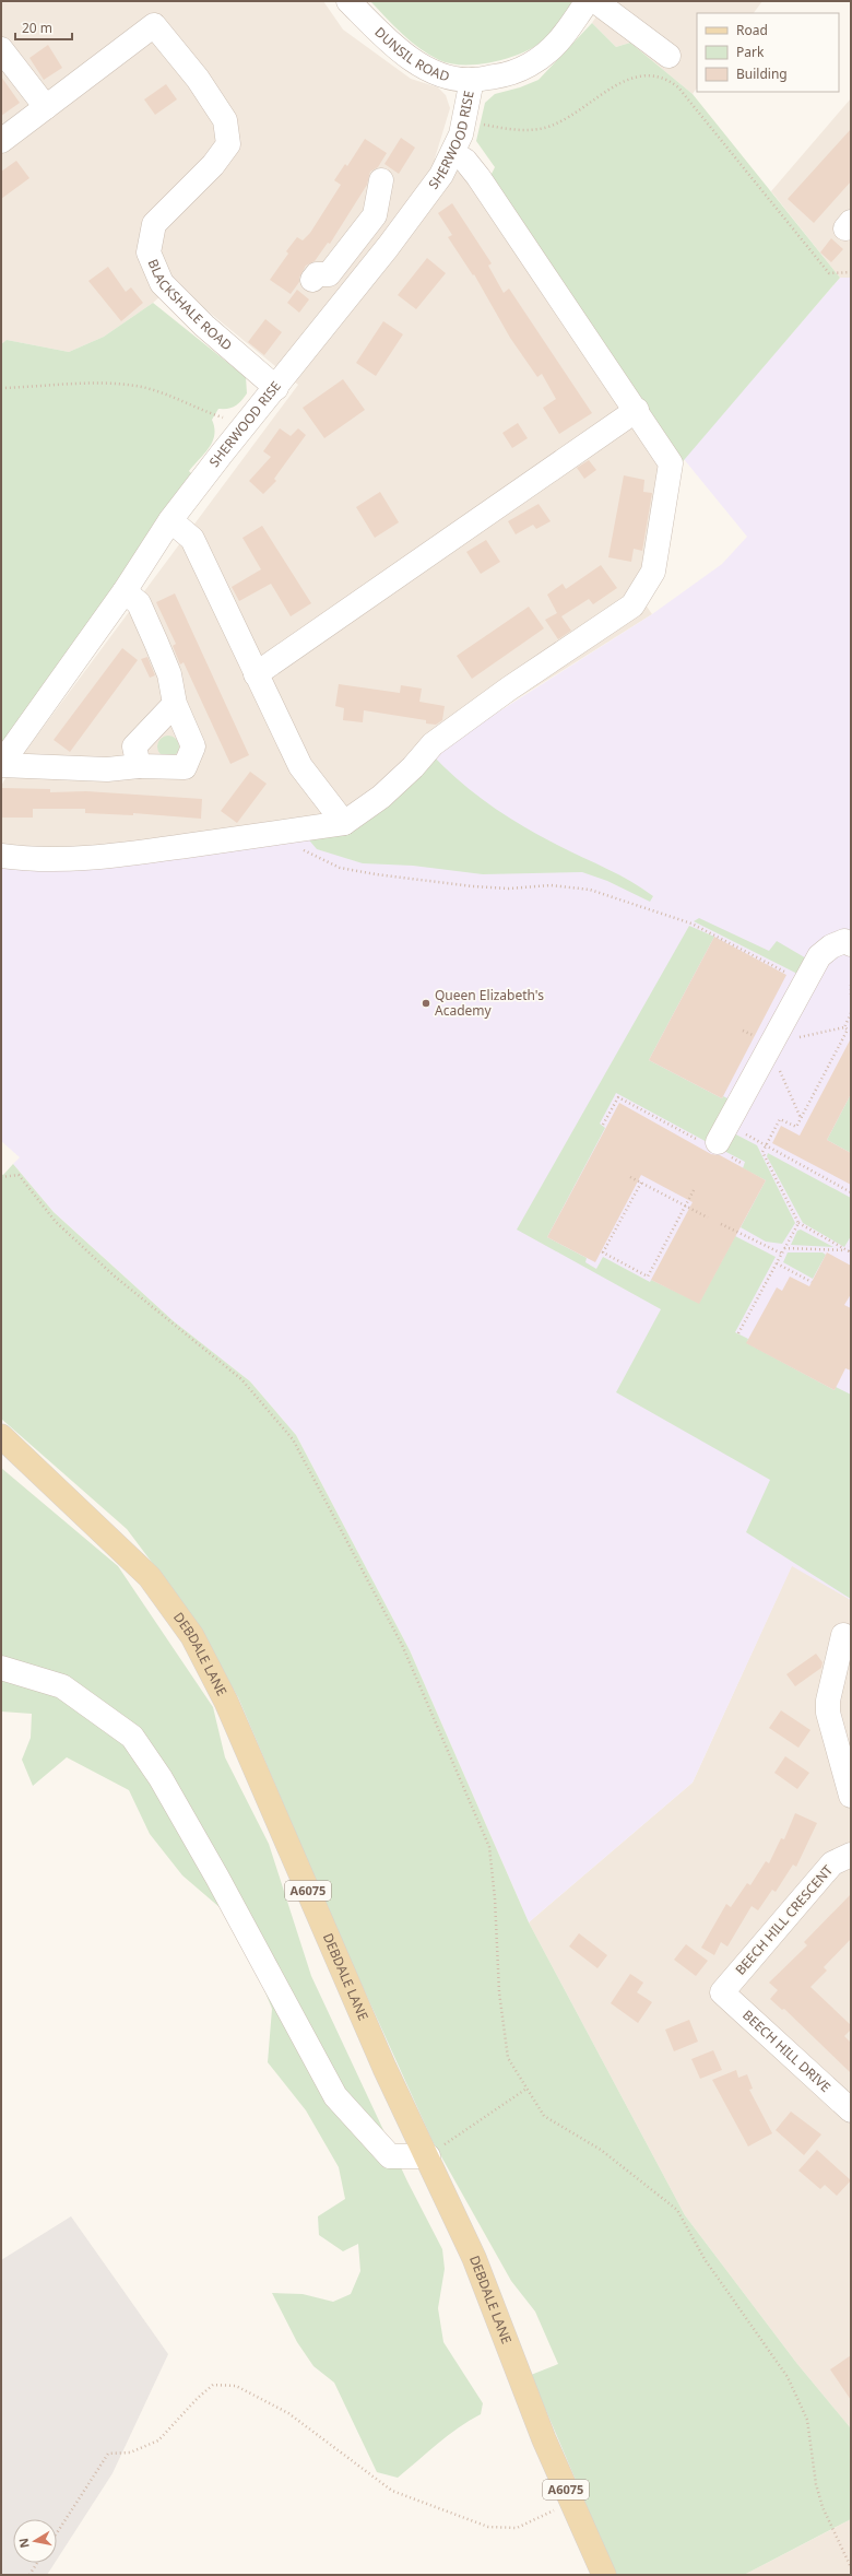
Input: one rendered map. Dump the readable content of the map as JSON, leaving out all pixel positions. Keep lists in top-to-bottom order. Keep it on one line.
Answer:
{"streets":{"main road":["DEBDALE LANE","A6075"],"street":["DUNSIL ROAD","SHERWOOD RISE","BLACKSHALE ROAD","BEECH HILL CRESCENT","BEECH HILL DRIVE"]},"crossings":[["DUNSIL ROAD","SHERWOOD RISE"],["SHERWOOD RISE","BLACKSHALE ROAD"],["BEECH HILL CRESCENT","BEECH HILL DRIVE"]],"places":["Queen Elizabeth's Academy"],"legend":["Road","Park","Building"],"scale_bar":"20 m","north":"left"}
